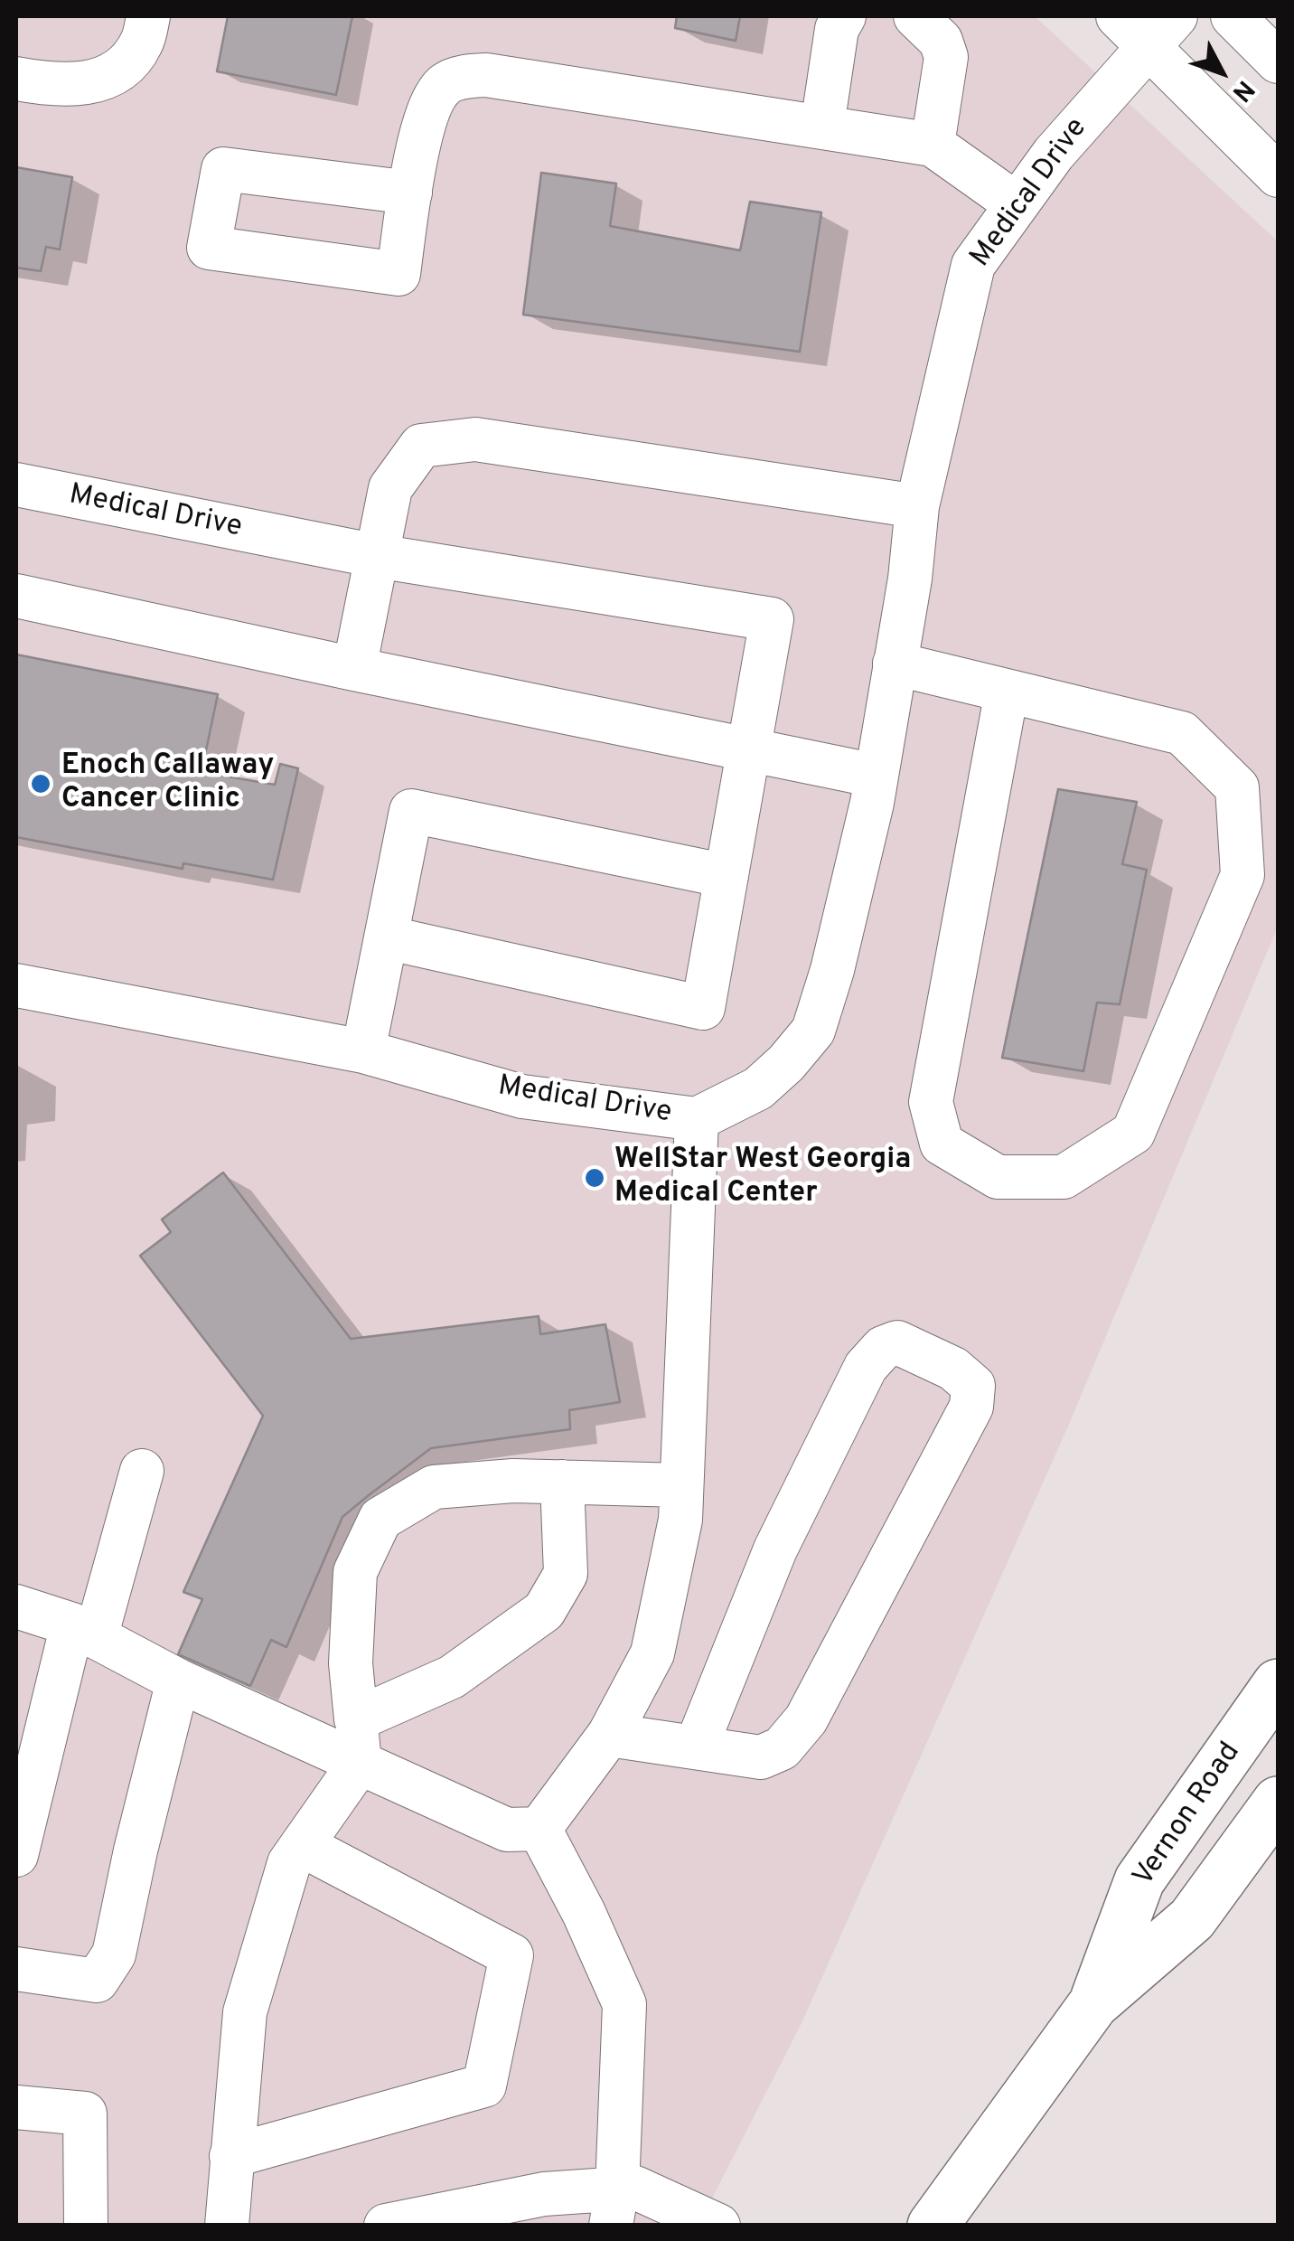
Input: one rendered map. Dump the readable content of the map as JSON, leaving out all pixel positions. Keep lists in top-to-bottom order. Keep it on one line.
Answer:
{"streets":{"main road":["Vernon Road"],"street":["Medical Drive"]},"places":["Enoch Callaway Cancer Clinic","WellStar West Georgia Medical Center"],"north":"bottom right"}
